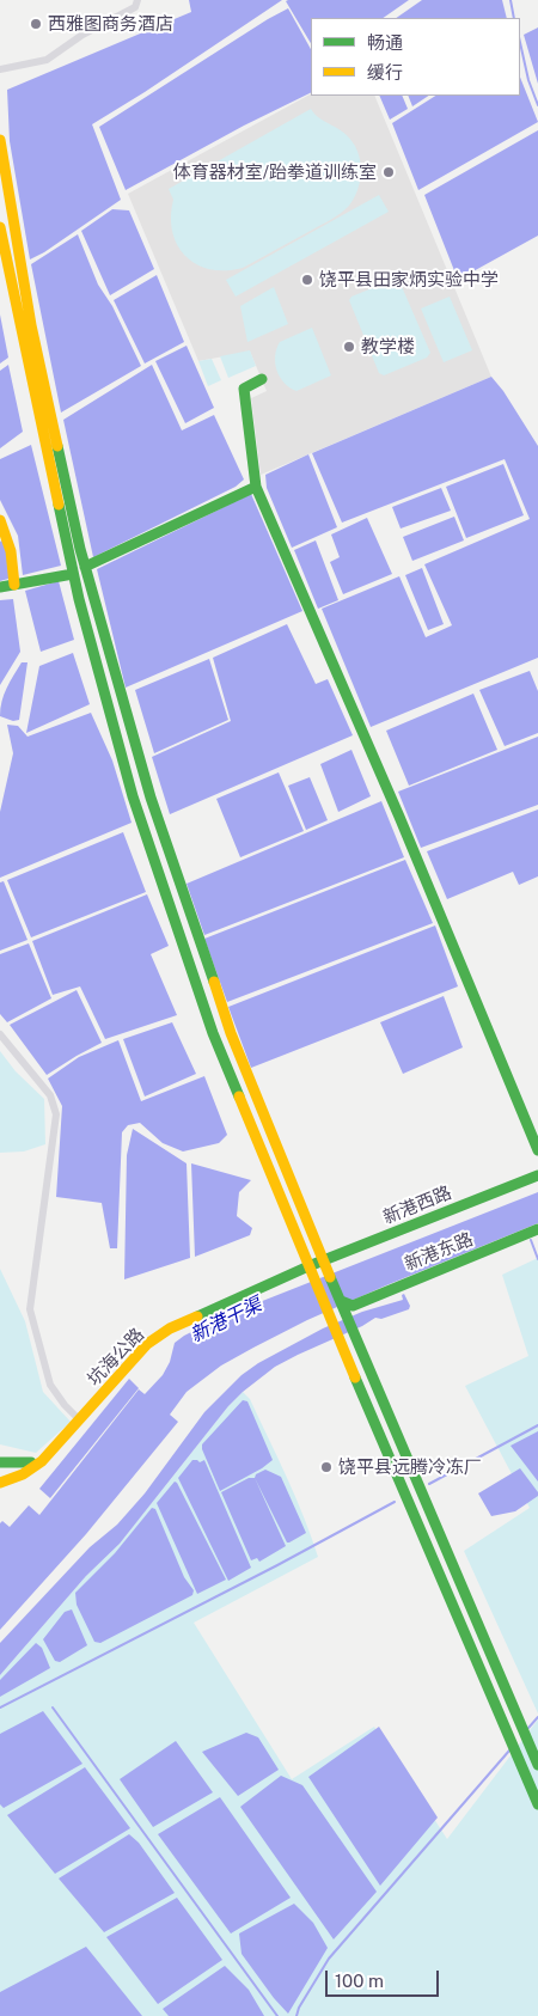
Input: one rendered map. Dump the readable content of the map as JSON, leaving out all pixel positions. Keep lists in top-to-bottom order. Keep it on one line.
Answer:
{"streets":{"main road":["新港西路","新港东路","坑海公路"]},"crossings":[["新港西路","坑海公路"]],"water":["新港干渠"],"places":["西雅图商务酒店","体育器材室/跆拳道训练室","饶平县田家炳实验中学","教学楼","饶平县远腾冷冻厂"],"legend":["畅通","缓行"],"scale_bar":"100 m"}
